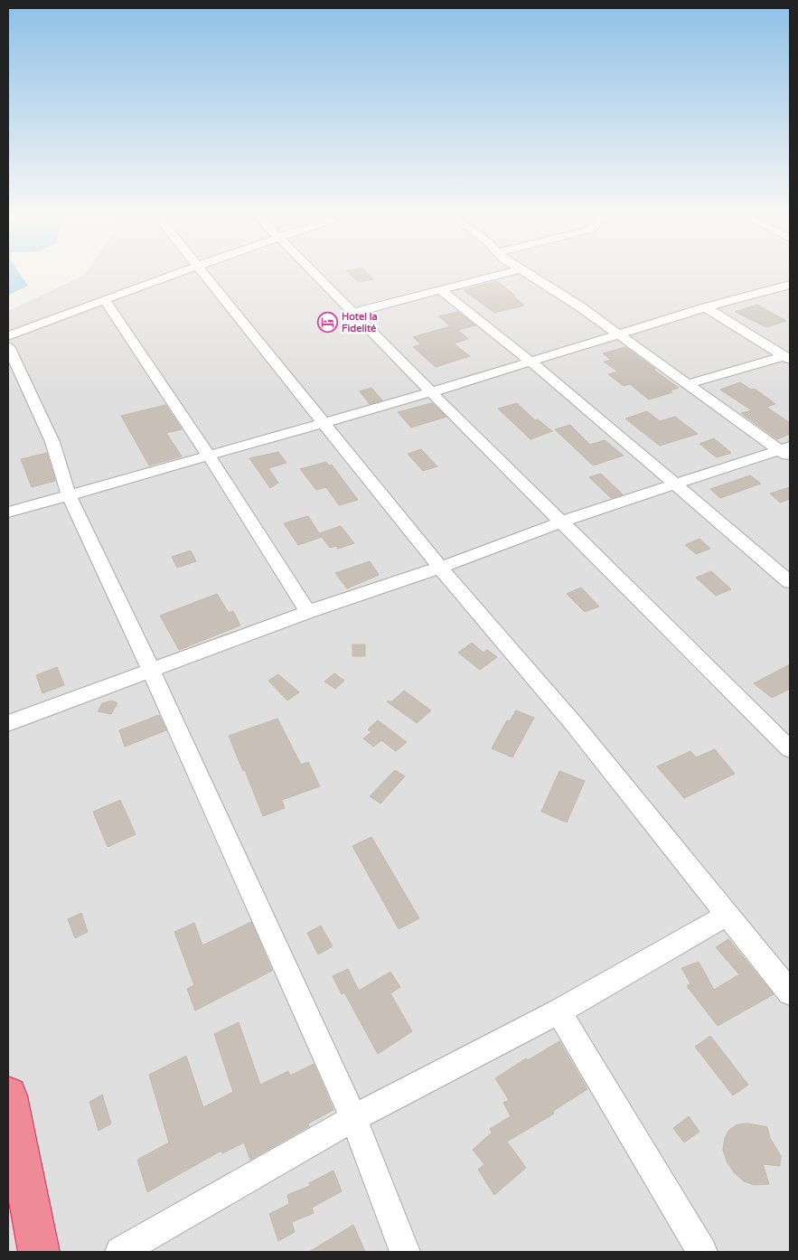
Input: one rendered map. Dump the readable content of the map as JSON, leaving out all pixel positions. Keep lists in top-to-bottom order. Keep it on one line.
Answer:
{"places":{"hotel":["Hotel la Fidelité"]}}
